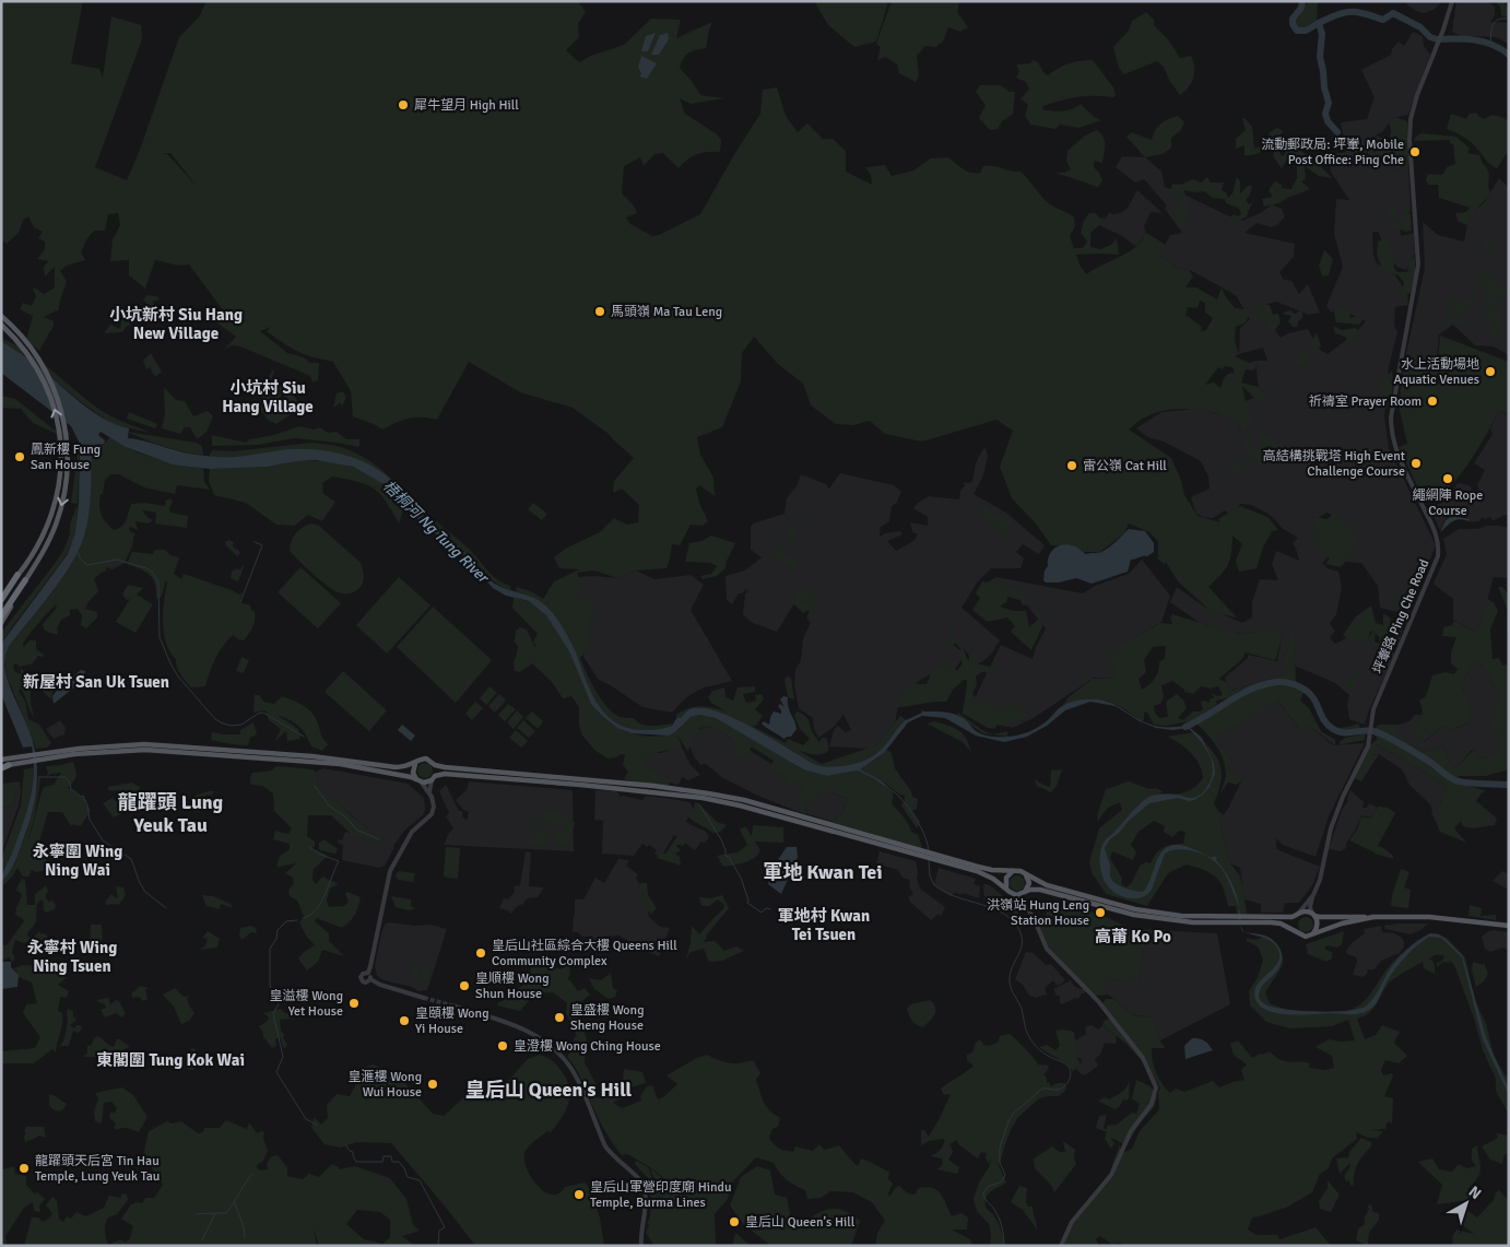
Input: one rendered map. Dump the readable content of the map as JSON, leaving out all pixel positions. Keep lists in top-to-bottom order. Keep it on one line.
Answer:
{"streets":{"street":["坪輋路 Ping Che Road"]},"districts":["小坑新村 Siu Hang New Village","小坑村 Siu Hang Village","新屋村 San Uk Tsuen","龍躍頭 Lung Yeuk Tau","永寧圍 Wing Ning Wai","軍地 Kwan Tei","軍地村 Kwan Tei Tsuen","高莆 Ko Po","永寧村 Wing Ning Tsuen","東閣圍 Tung Kok Wai","皇后山 Queen's Hill"],"water":["梧桐河 Ng Tung River"],"places":["犀牛望月 High Hill","流動郵政局: 坪輋, Mobile Post Office: Ping Che","馬頭嶺 Ma Tau Leng","水上活動場地 Aquatic Venues","祈禱室 Prayer Room","鳳新樓 Fung San House","高結構挑戰塔 High Event Challenge Course","雷公嶺 Cat Hill","繩網陣 Rope Course","洪嶺站 Hung Leng Station House","皇后山社區綜合大樓 Queens Hill Community Complex","皇順樓 Wong Shun House","皇溢樓 Wong Yet House","皇盛樓 Wong Sheng House","皇頤樓 Wong Yi House","皇澄樓 Wong Ching House","皇滙樓 Wong Wui House","龍躍頭天后宮 Tin Hau Temple, Lung Yeuk Tau","皇后山軍營印度廟 Hindu Temple, Burma Lines","皇后山 Queen's Hill"],"north":"top right"}
